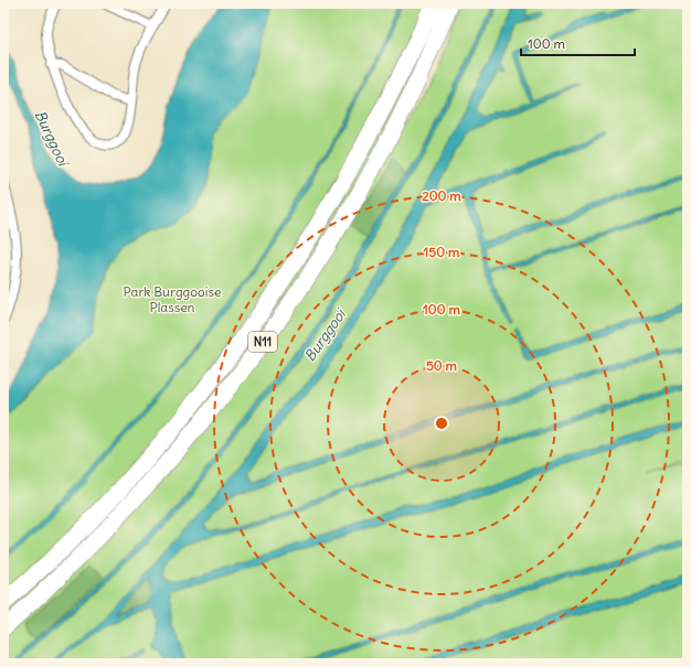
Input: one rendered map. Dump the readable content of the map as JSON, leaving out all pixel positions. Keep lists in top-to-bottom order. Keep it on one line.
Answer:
{"streets":{"highway":["N11"]},"water":["Burggooi"],"parks":["Park Burggooise Plassen"],"scale_bar":"100 m","rings":["200 m","150 m","100 m","50 m"]}
